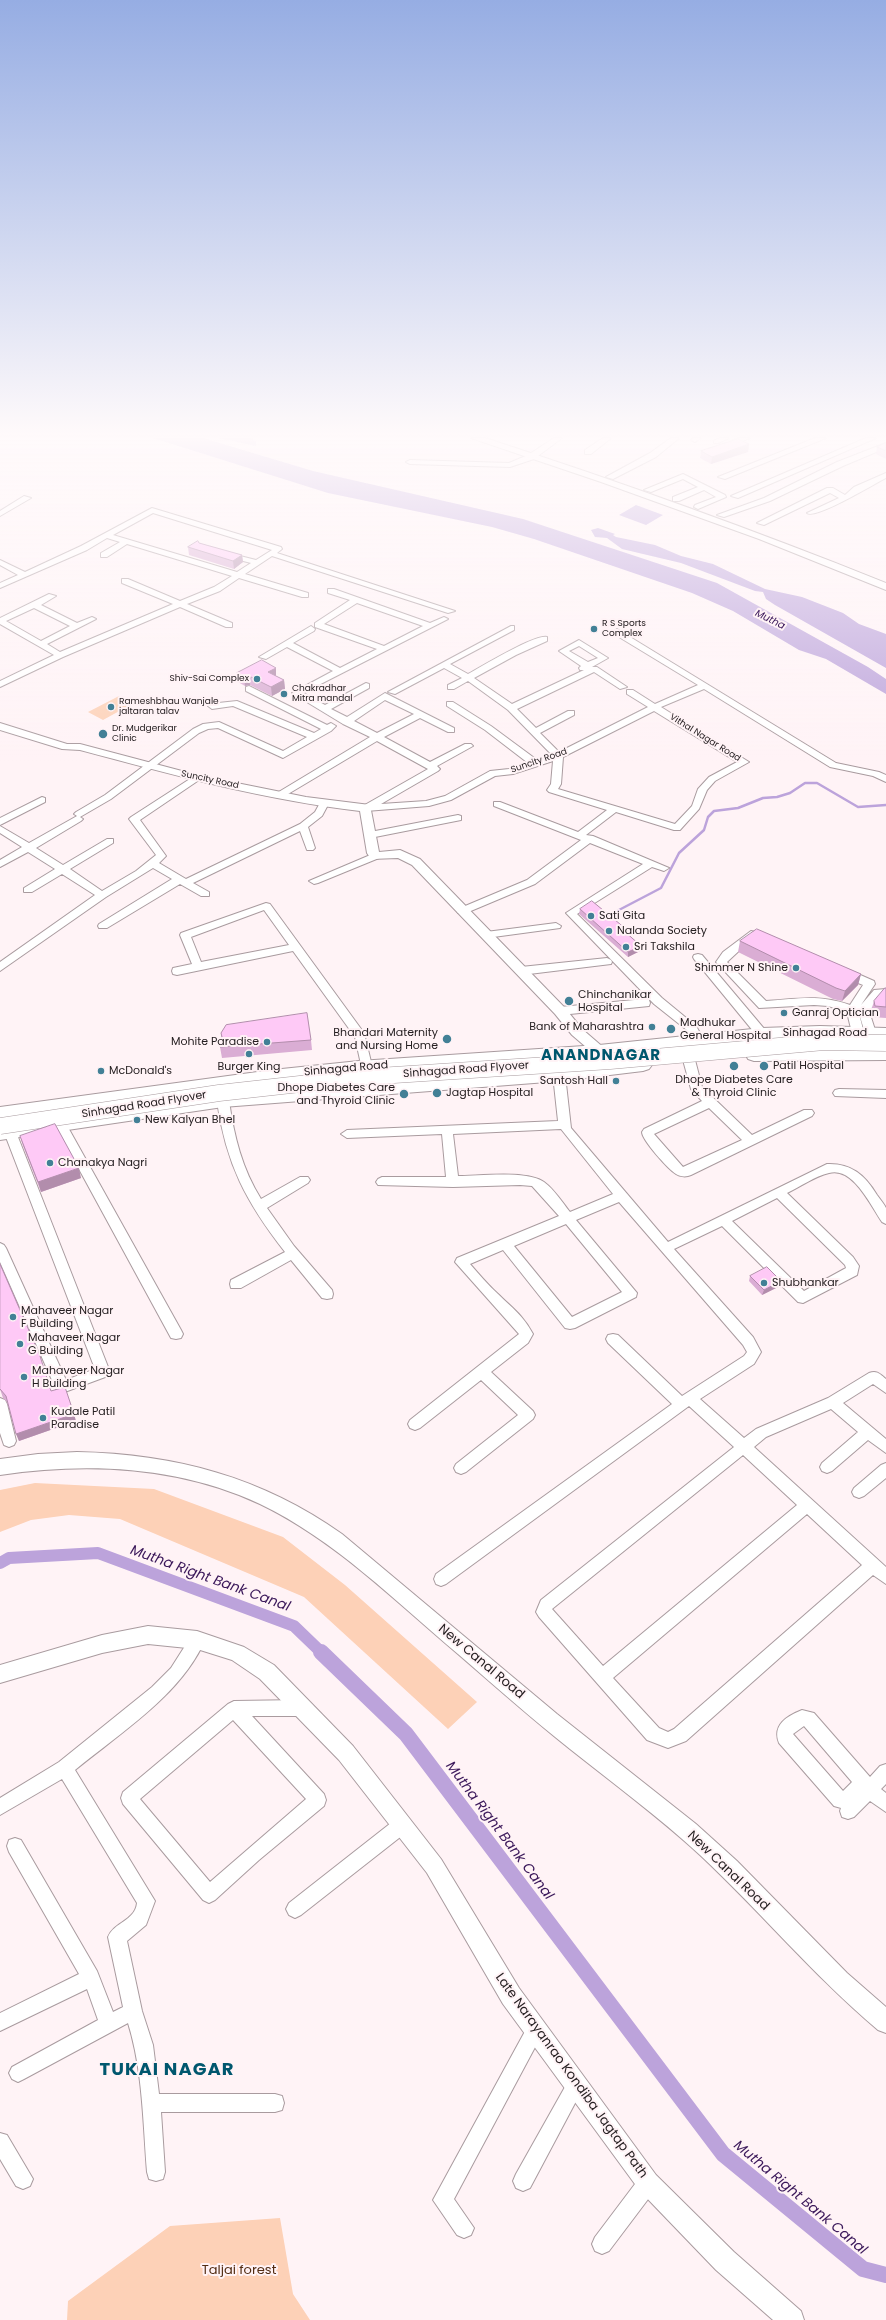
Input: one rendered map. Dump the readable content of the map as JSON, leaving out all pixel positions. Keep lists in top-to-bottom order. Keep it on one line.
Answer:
{"streets":{"main road":["Sinhagad Road","Sinhagad Road Flyover"],"street":["Vithal Nagar Road","Suncity Road","New Canal Road","Late Narayanrao Kondiba Jagtap Path"]},"crossings":[["Vithal Nagar Road","Suncity Road"],["Sinhagad Road","Sinhagad Road Flyover"]],"districts":["ANANDNAGAR","TUKAI NAGAR"],"water":["Mutha","Mutha Right Bank Canal"],"parks":["Taljai forest"],"places":["R S Sports Complex","Shiv-Sai Complex","Chakradhar Mitra mandal","Rameshbhau Wanjale jaltaran talav","Dr. Mudgerikar Clinic","Sati Gita","Nalanda Society","Sri Takshila","Shimmer N Shine","Chinchanikar Hospital","Ganraj Optician","Bank of Maharashtra","Madhukar General Hospital","Bhandari Maternity and Nursing Home","Mohite Paradise","Burger King","Dhope Diabetes Care & Thyroid Clinic","Patil Hospital","McDonald's","Santosh Hall","Jagtap Hospital","Dhope Diabetes Care and Thyroid Clinic","New Kalyan Bhel","Chanakya Nagri","Shubhankar","Mahaveer Nagar F Building","Mahaveer Nagar G Building","Mahaveer Nagar H Building","Kudale Patil Paradise"]}
